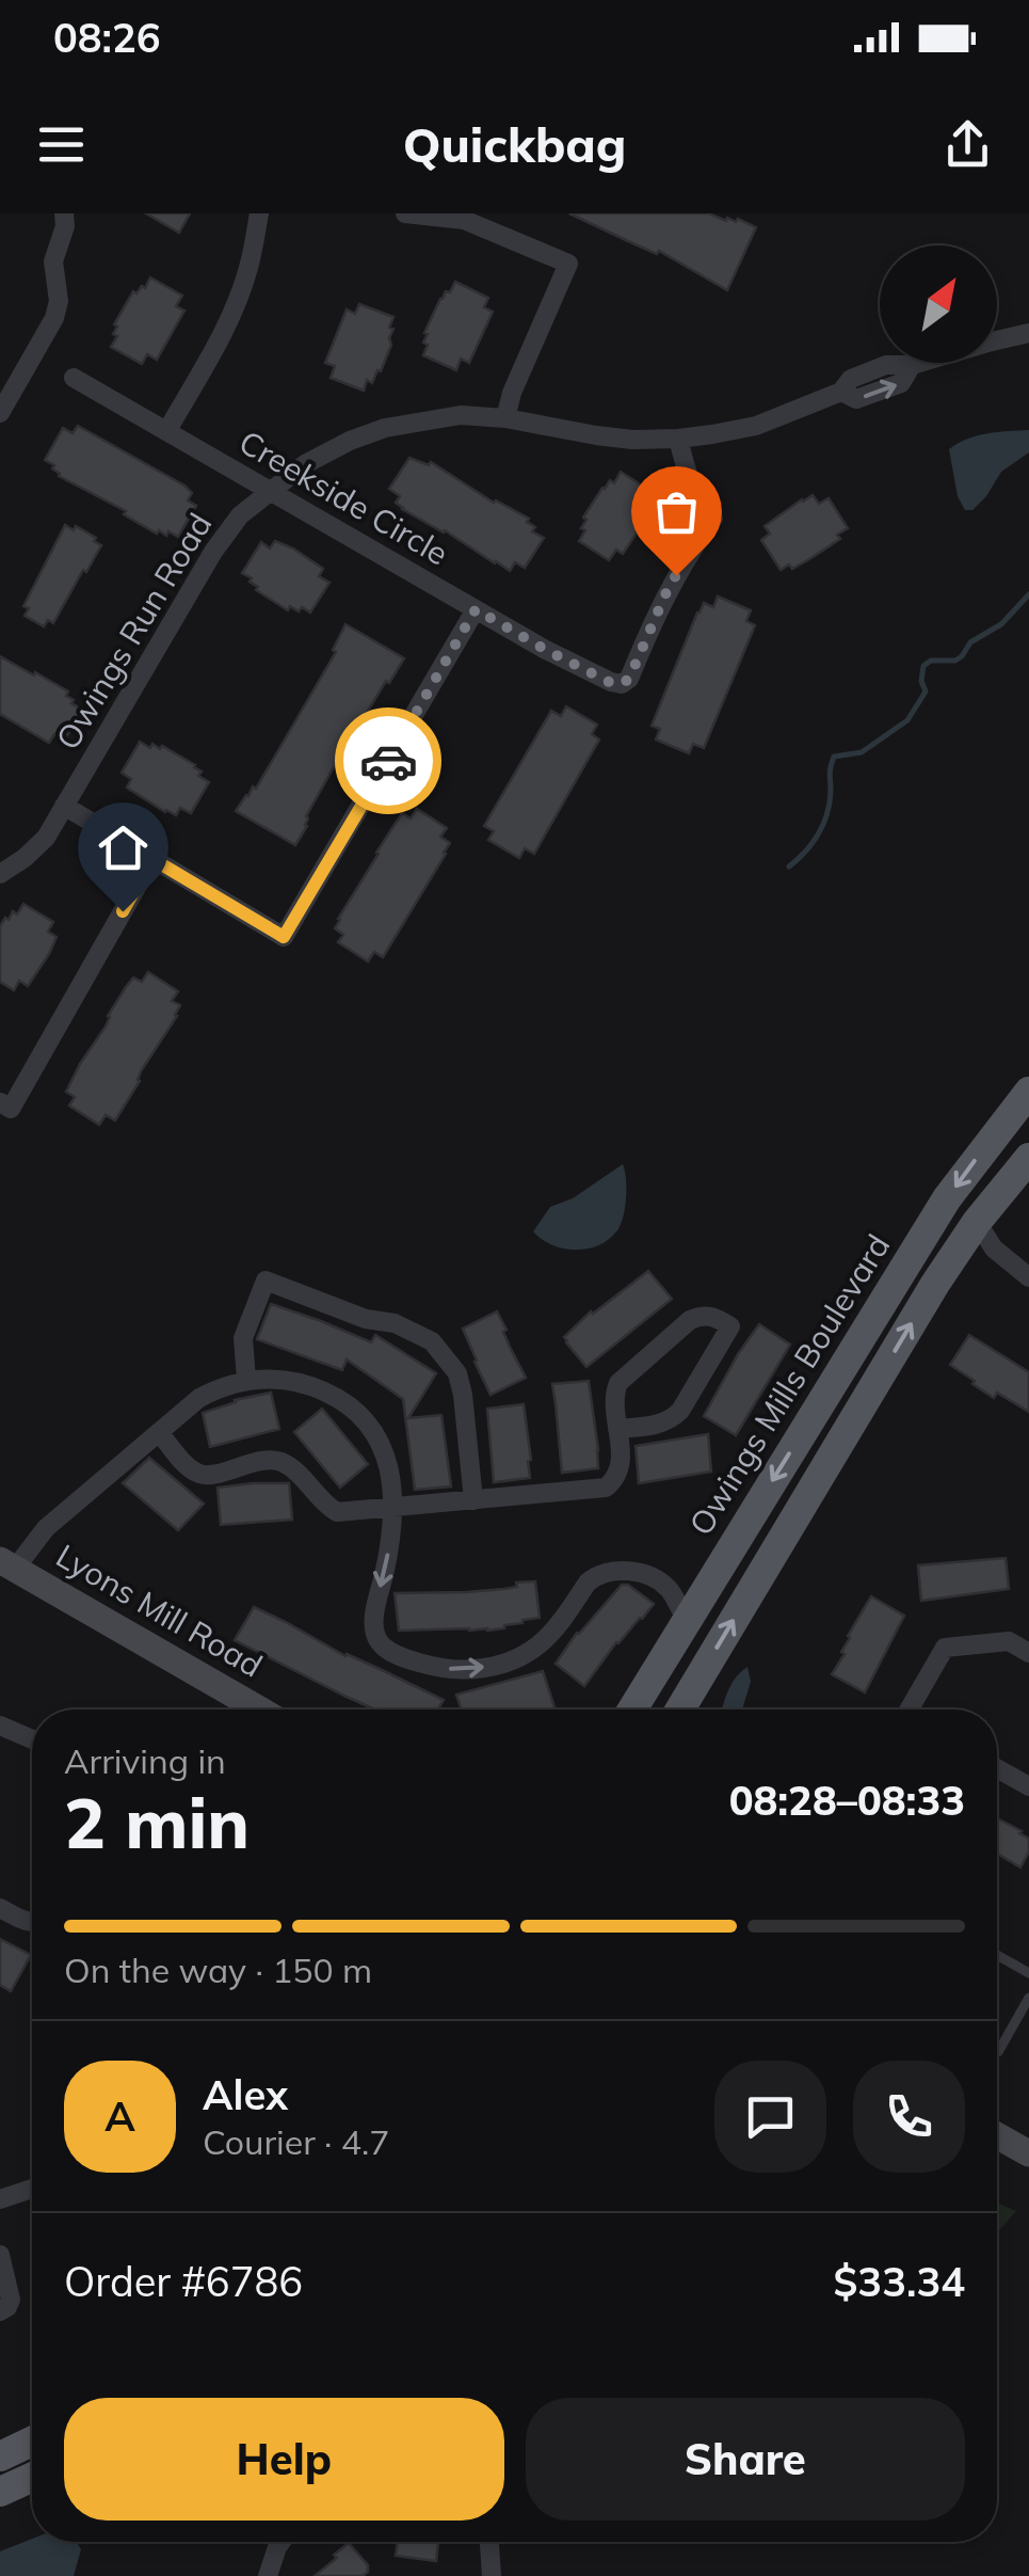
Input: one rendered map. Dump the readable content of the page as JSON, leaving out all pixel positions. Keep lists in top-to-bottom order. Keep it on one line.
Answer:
{"streets":{"main road":["Owings Mills Boulevard","Lyons Mill Road"],"street":["Creekside Circle","Owings Run Road"]},"crossings":[["Creekside Circle","Owings Run Road"]],"north":"top right","page":{"status":"08:26","header":"Quickbag","heading":["2 min","Arriving in","08:28–08:33"],"panel":["Alex","Courier · 4.7","Order #6786","$33.34"],"bar":"On the way · 150 m","round":"A","buttons":["Help","Share"]}}
